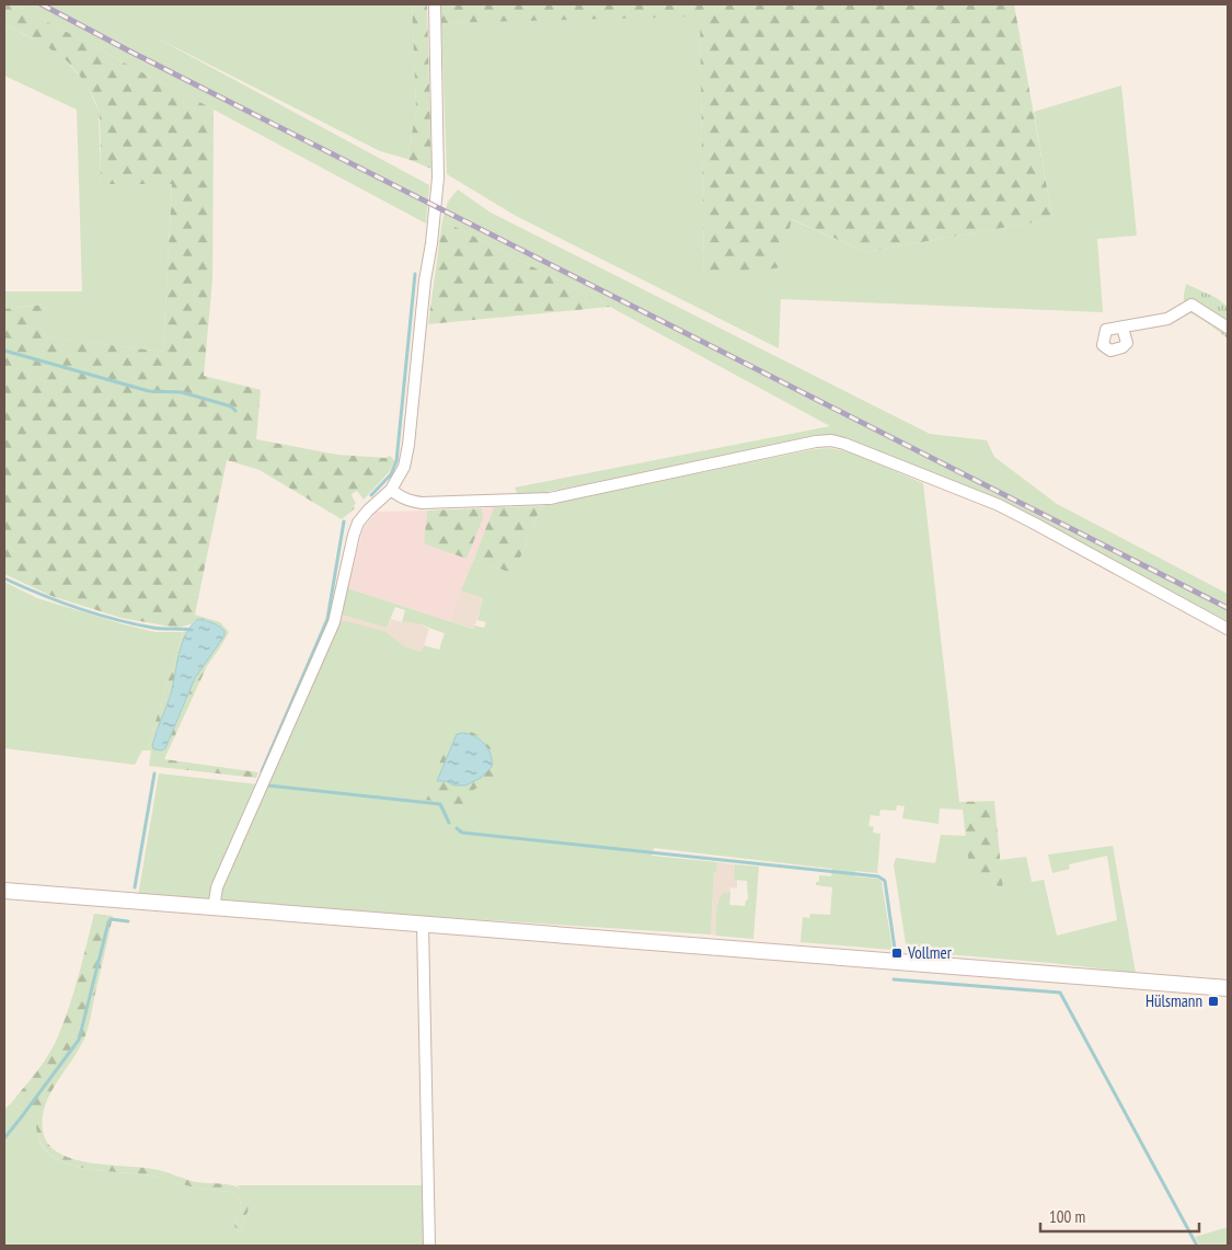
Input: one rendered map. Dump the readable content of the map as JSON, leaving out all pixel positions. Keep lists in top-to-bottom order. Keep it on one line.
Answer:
{"places":{"transit":["Vollmer","Hülsmann"]},"scale_bar":"100 m"}
